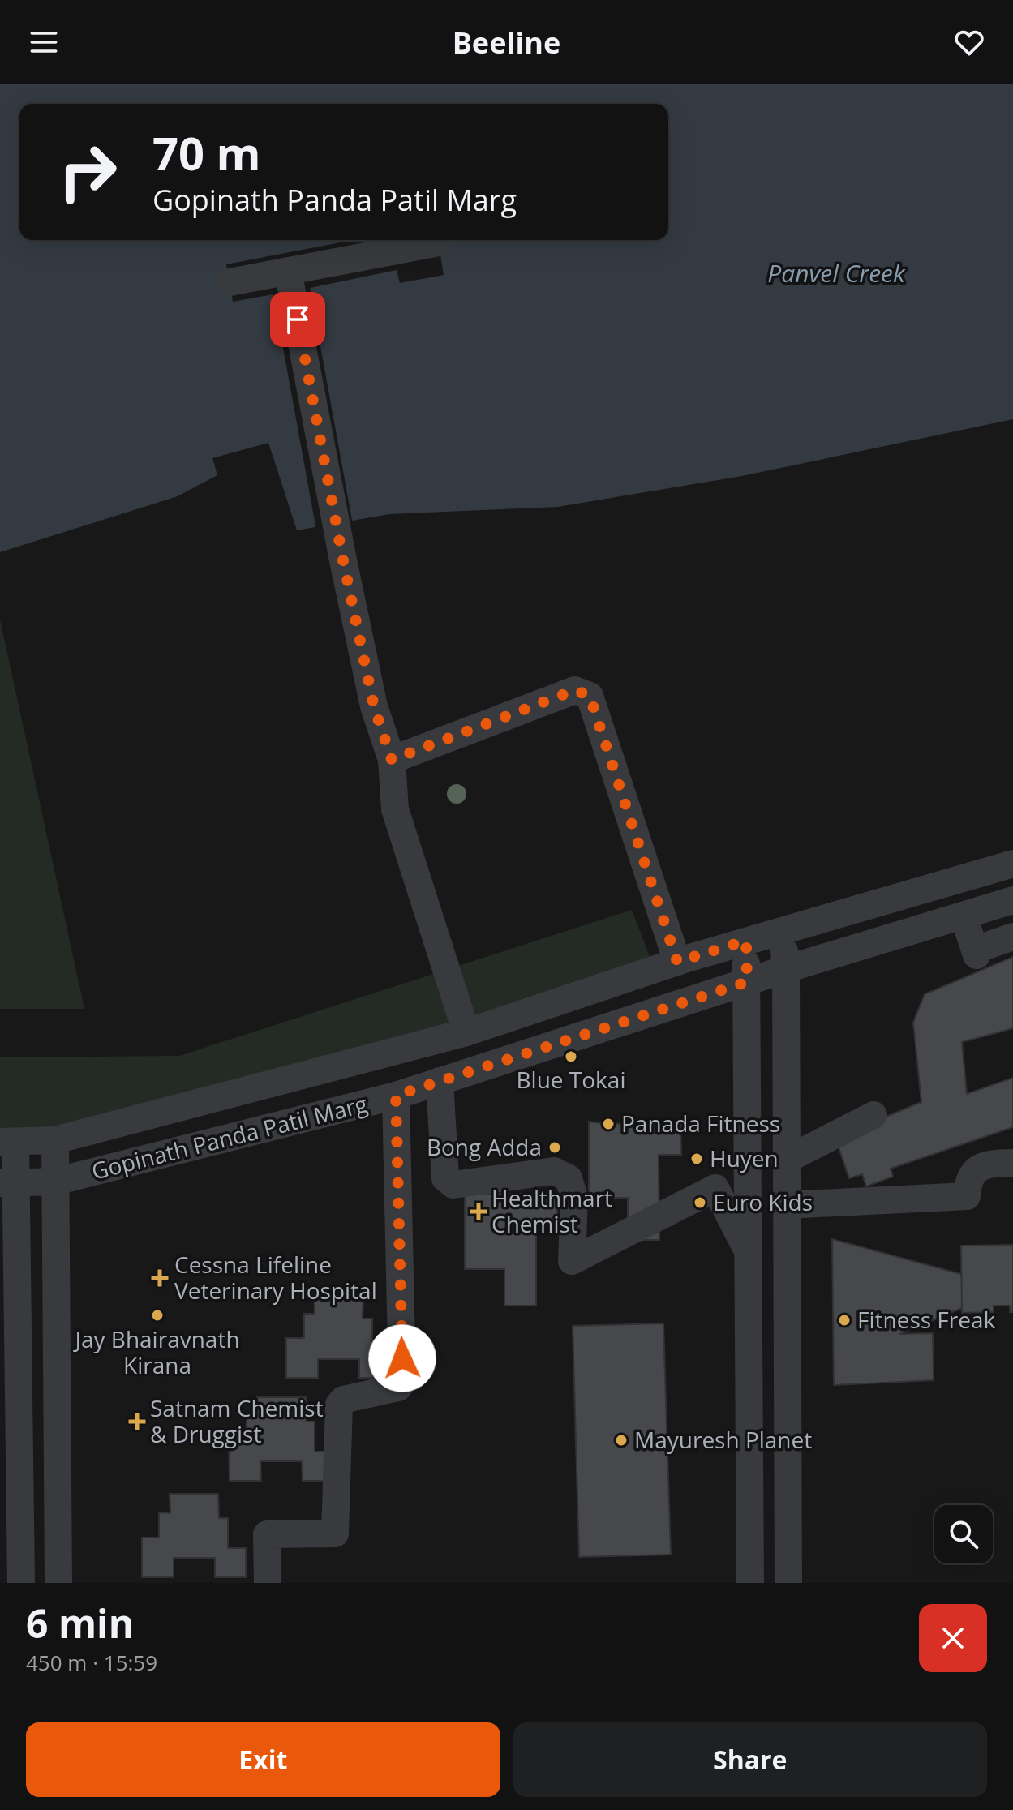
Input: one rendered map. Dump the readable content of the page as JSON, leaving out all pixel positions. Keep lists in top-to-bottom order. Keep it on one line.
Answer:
{"streets":{"street":["Gopinath Panda Patil Marg"]},"water":["Panvel Creek"],"places":{"other":["Blue Tokai","Panada Fitness","Bong Adda","Huyen","Euro Kids","Jay Bhairavnath Kirana","Fitness Freak","Mayuresh Planet"],"health":["Healthmart Chemist","Cessna Lifeline Veterinary Hospital","Satnam Chemist & Druggist"]},"page":{"header":"Beeline","turn":["70 m","Gopinath Panda Patil Marg"],"heading":["6 min","450 m · 15:59"],"buttons":["Exit","Share"]}}
